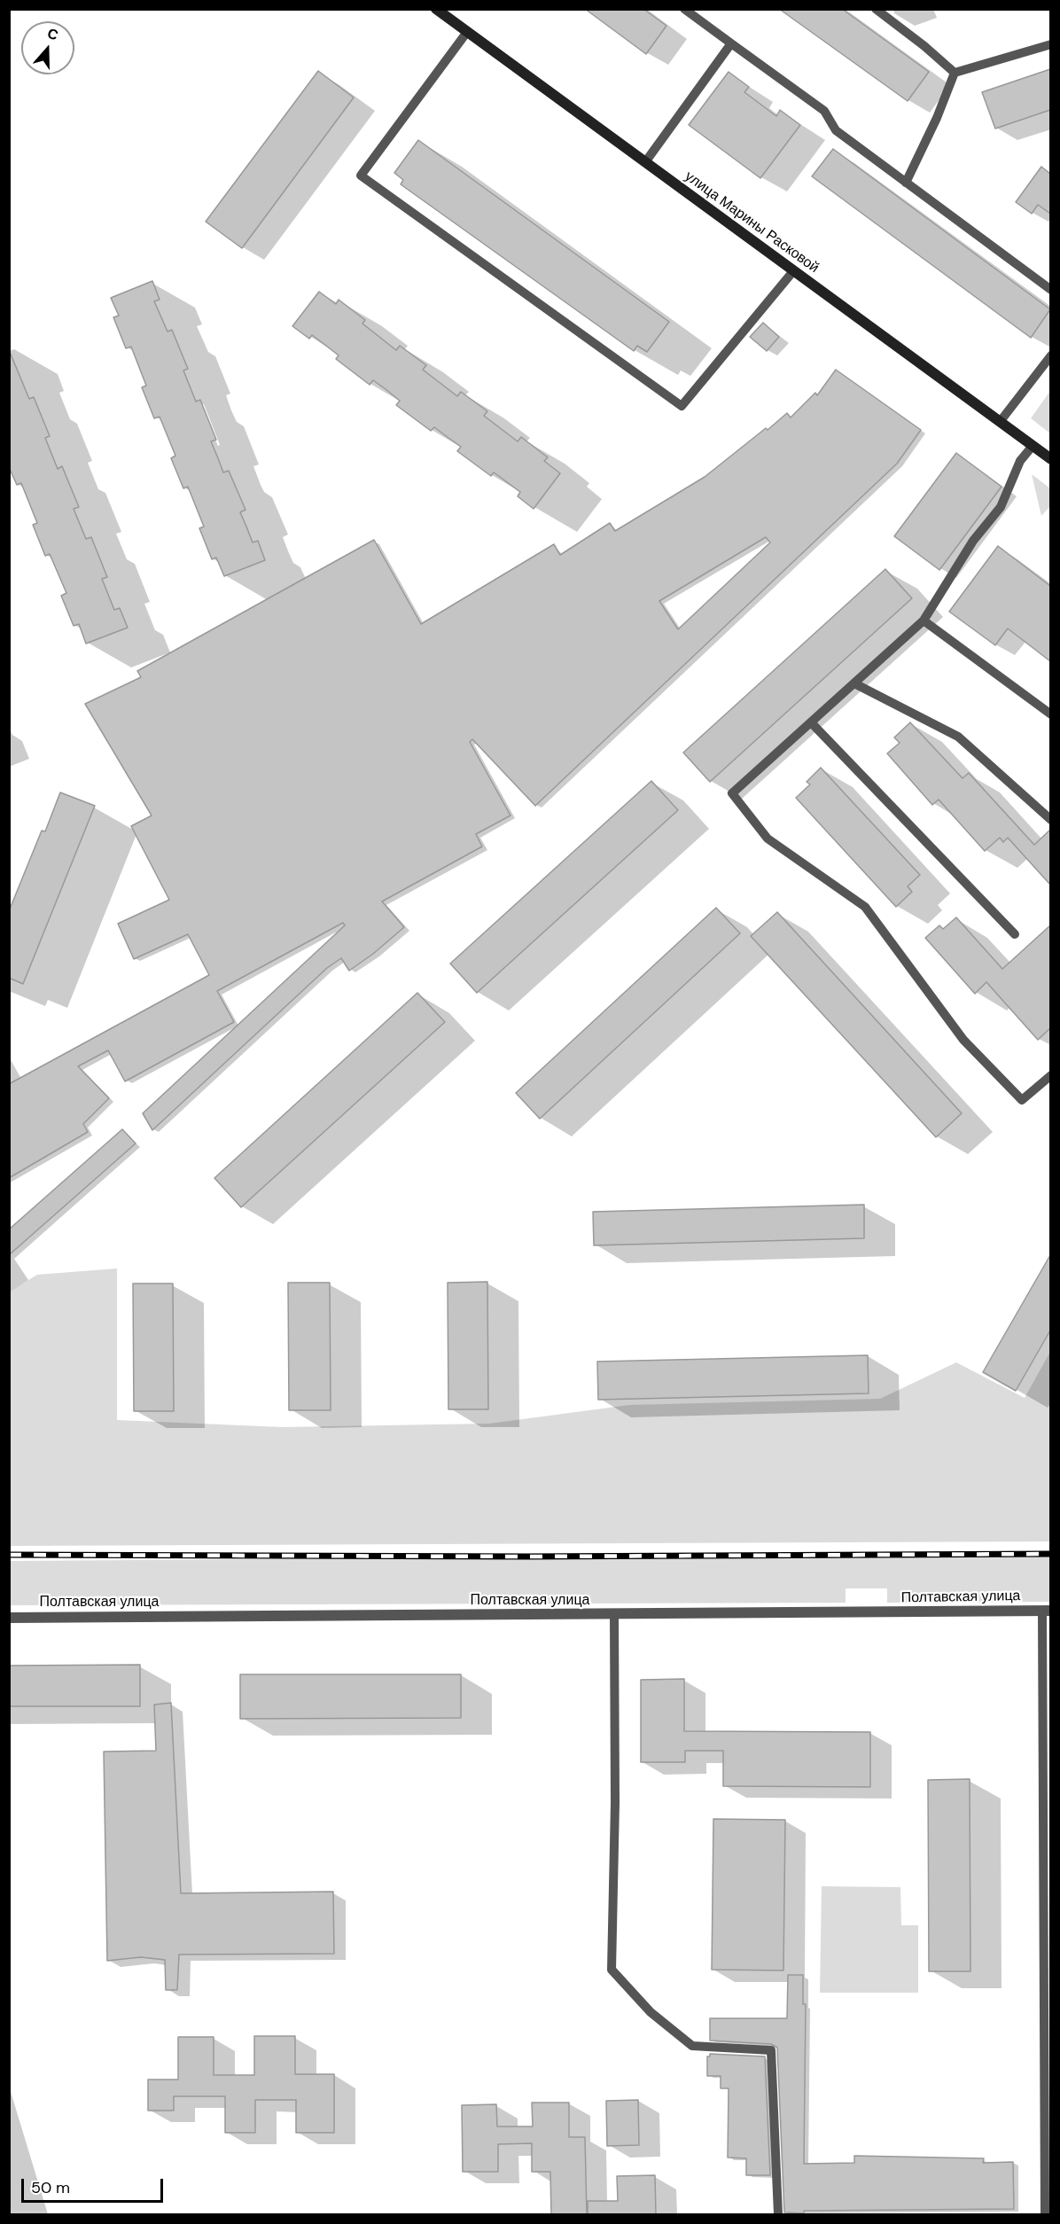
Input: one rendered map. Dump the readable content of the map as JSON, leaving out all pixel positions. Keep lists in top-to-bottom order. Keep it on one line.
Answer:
{"streets":{"main road":["улица Марины Расковой"],"street":["Полтавская улица"]},"scale_bar":"50 m","north":"top"}
